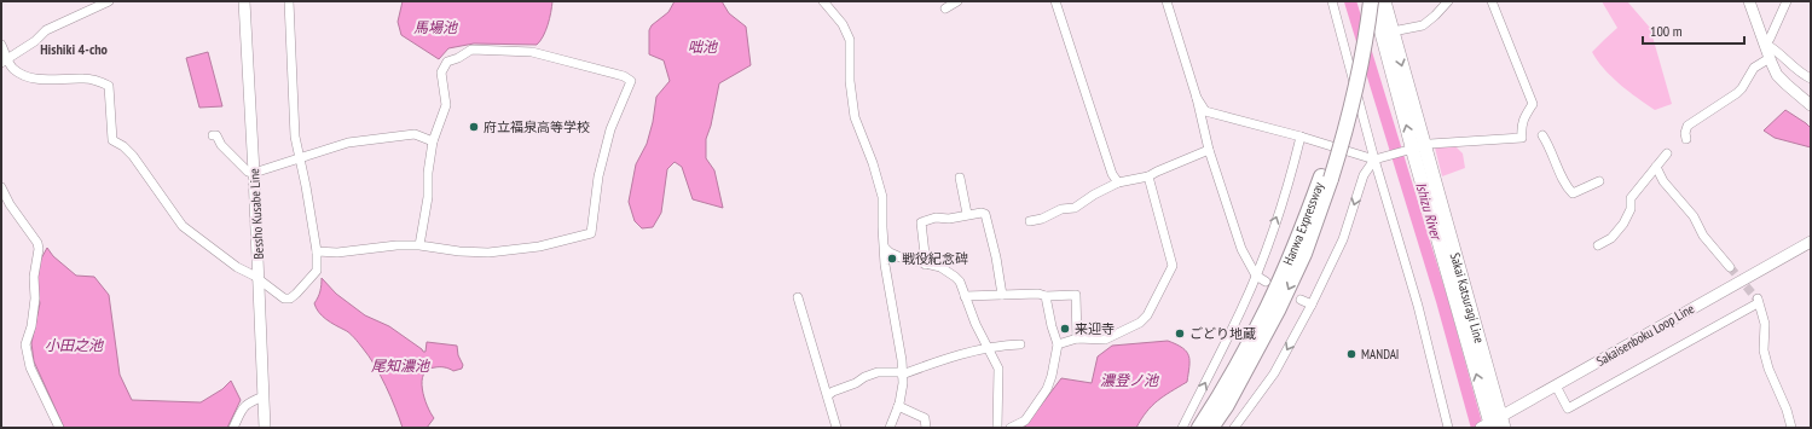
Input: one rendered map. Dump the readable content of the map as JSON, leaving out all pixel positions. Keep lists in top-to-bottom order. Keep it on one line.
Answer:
{"streets":{"highway":["Hanwa Expressway"],"main road":["Bessho Kusabe Line","Sakai Katsuragi Line","Sakaisenboku Loop Line"]},"crossings":[["Hanwa Expressway","Sakai Katsuragi Line"],["Sakai Katsuragi Line","Sakaisenboku Loop Line"]],"districts":["Hishiki 4-cho"],"water":["馬場池","咄池","Ishizu River","小田之池","尾知濃池","濃登ノ池"],"places":["府立福泉高等学校","戦役紀念碑","来迎寺","ごどり地蔵","MANDAI"],"scale_bar":"100 m"}
